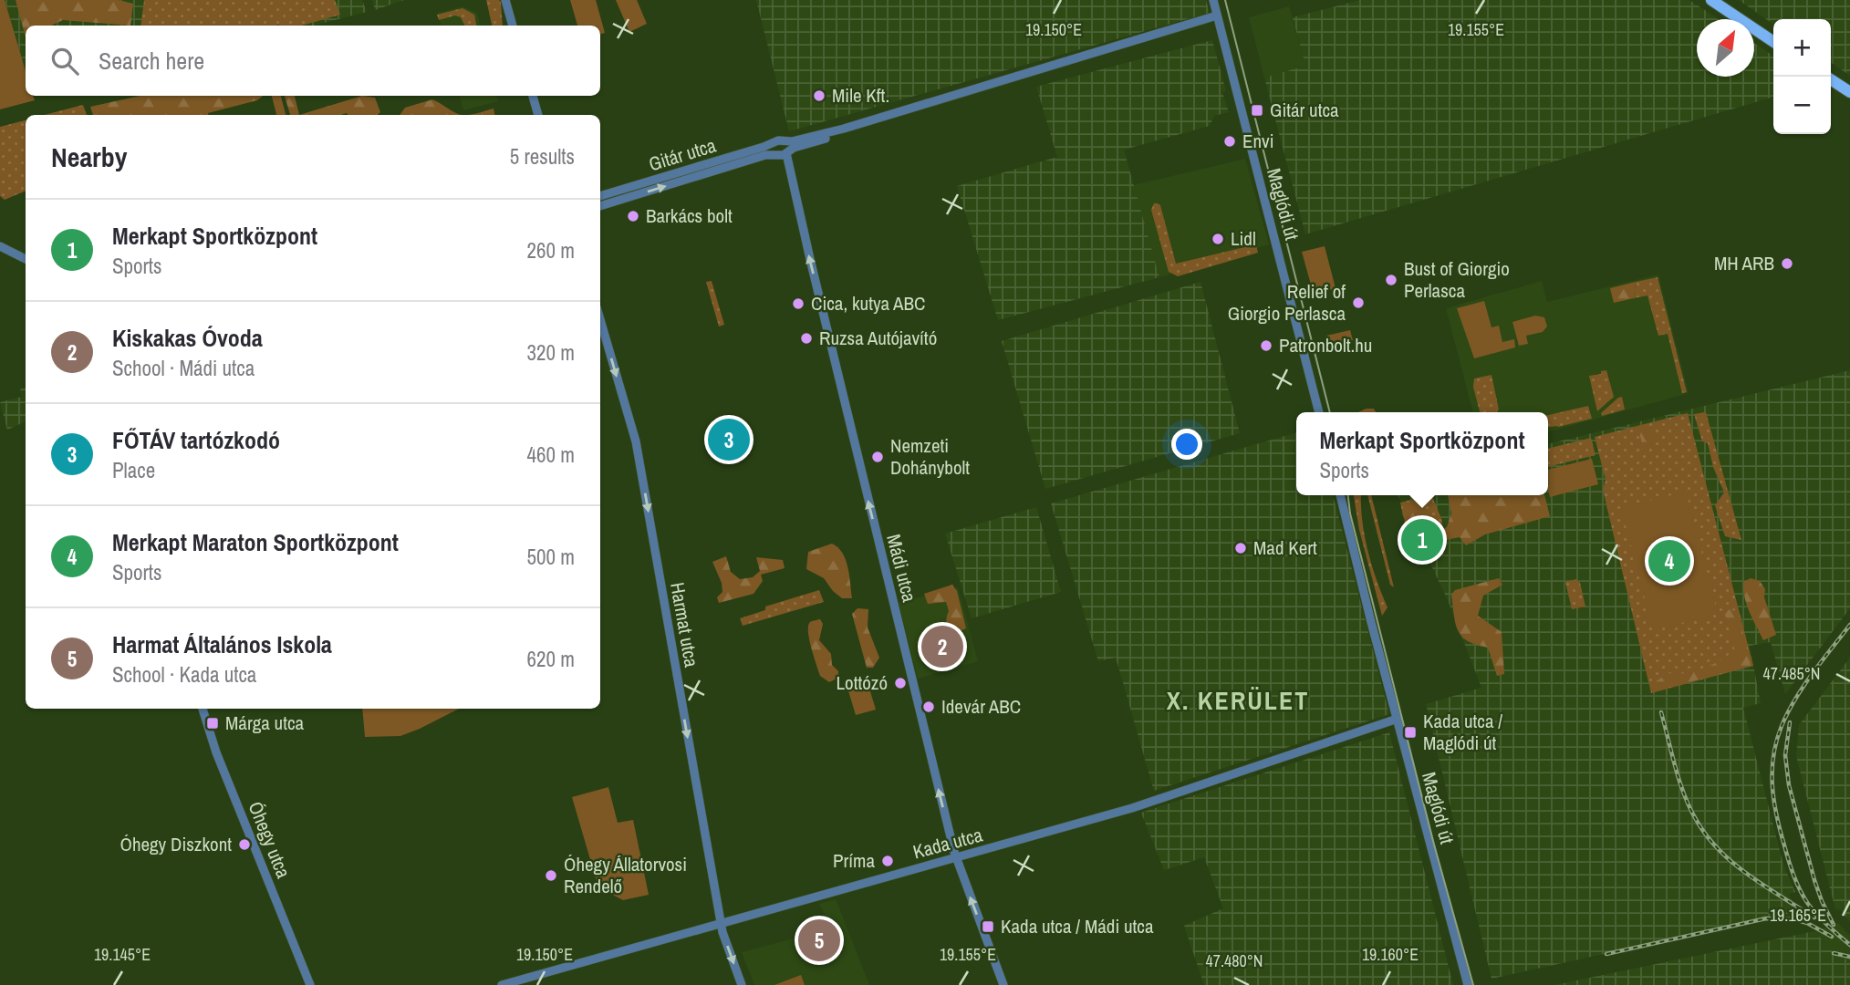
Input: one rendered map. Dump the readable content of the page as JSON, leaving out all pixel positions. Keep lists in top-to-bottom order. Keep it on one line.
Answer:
{"streets":{"street":["Gitár utca","Maglódi út","Mádi utca","Harmat utca","Óhegy utca","Kada utca"]},"crossings":[["Gitár utca","Mádi utca"],["Maglódi út","Kada utca"],["Mádi utca","Kada utca"],["Harmat utca","Kada utca"]],"one_way":["Mádi utca","Harmat utca"],"districts":["X. KERÜLET"],"places":{"other":["Mile Kft.","Envi","Barkács bolt","Lidl","MH ARB","Bust of Giorgio Perlasca","Relief of Giorgio Perlasca","Cica, kutya ABC","Ruzsa Autójavító","Patronbolt.hu","Nemzeti Dohánybolt","Mad Kert","Lottózó","Idevár ABC","Óhegy Diszkont","Príma","Óhegy Állatorvosi Rendelő"],"transit":["Gitár utca","Márga utca","Kada utca / Maglódi út","Kada utca / Mádi utca"]},"north":"top right","page":{"map_buttons":["+","−"],"search":"Search here","heading":["Nearby","5 results"],"list":[{"mark":"1","name":"Merkapt Sportközpont","note":"Sports","value":"260 m"},{"mark":"2","name":"Kiskakas Óvoda","note":"School · Mádi utca","value":"320 m"},{"mark":"3","name":"FŐTÁV tartózkodó","note":"Place","value":"460 m"},{"mark":"4","name":"Merkapt Maraton Sportközpont","note":"Sports","value":"500 m"},{"mark":"5","name":"Harmat Általános Iskola","note":"School · Kada utca","value":"620 m"}],"popup":["Merkapt Sportközpont","Sports"],"pins":["3","1","4","2","5"]},"coordinates":["19.150°E","19.155°E","47.485°N","19.165°E","19.145°E","19.160°E","47.480°N"]}
